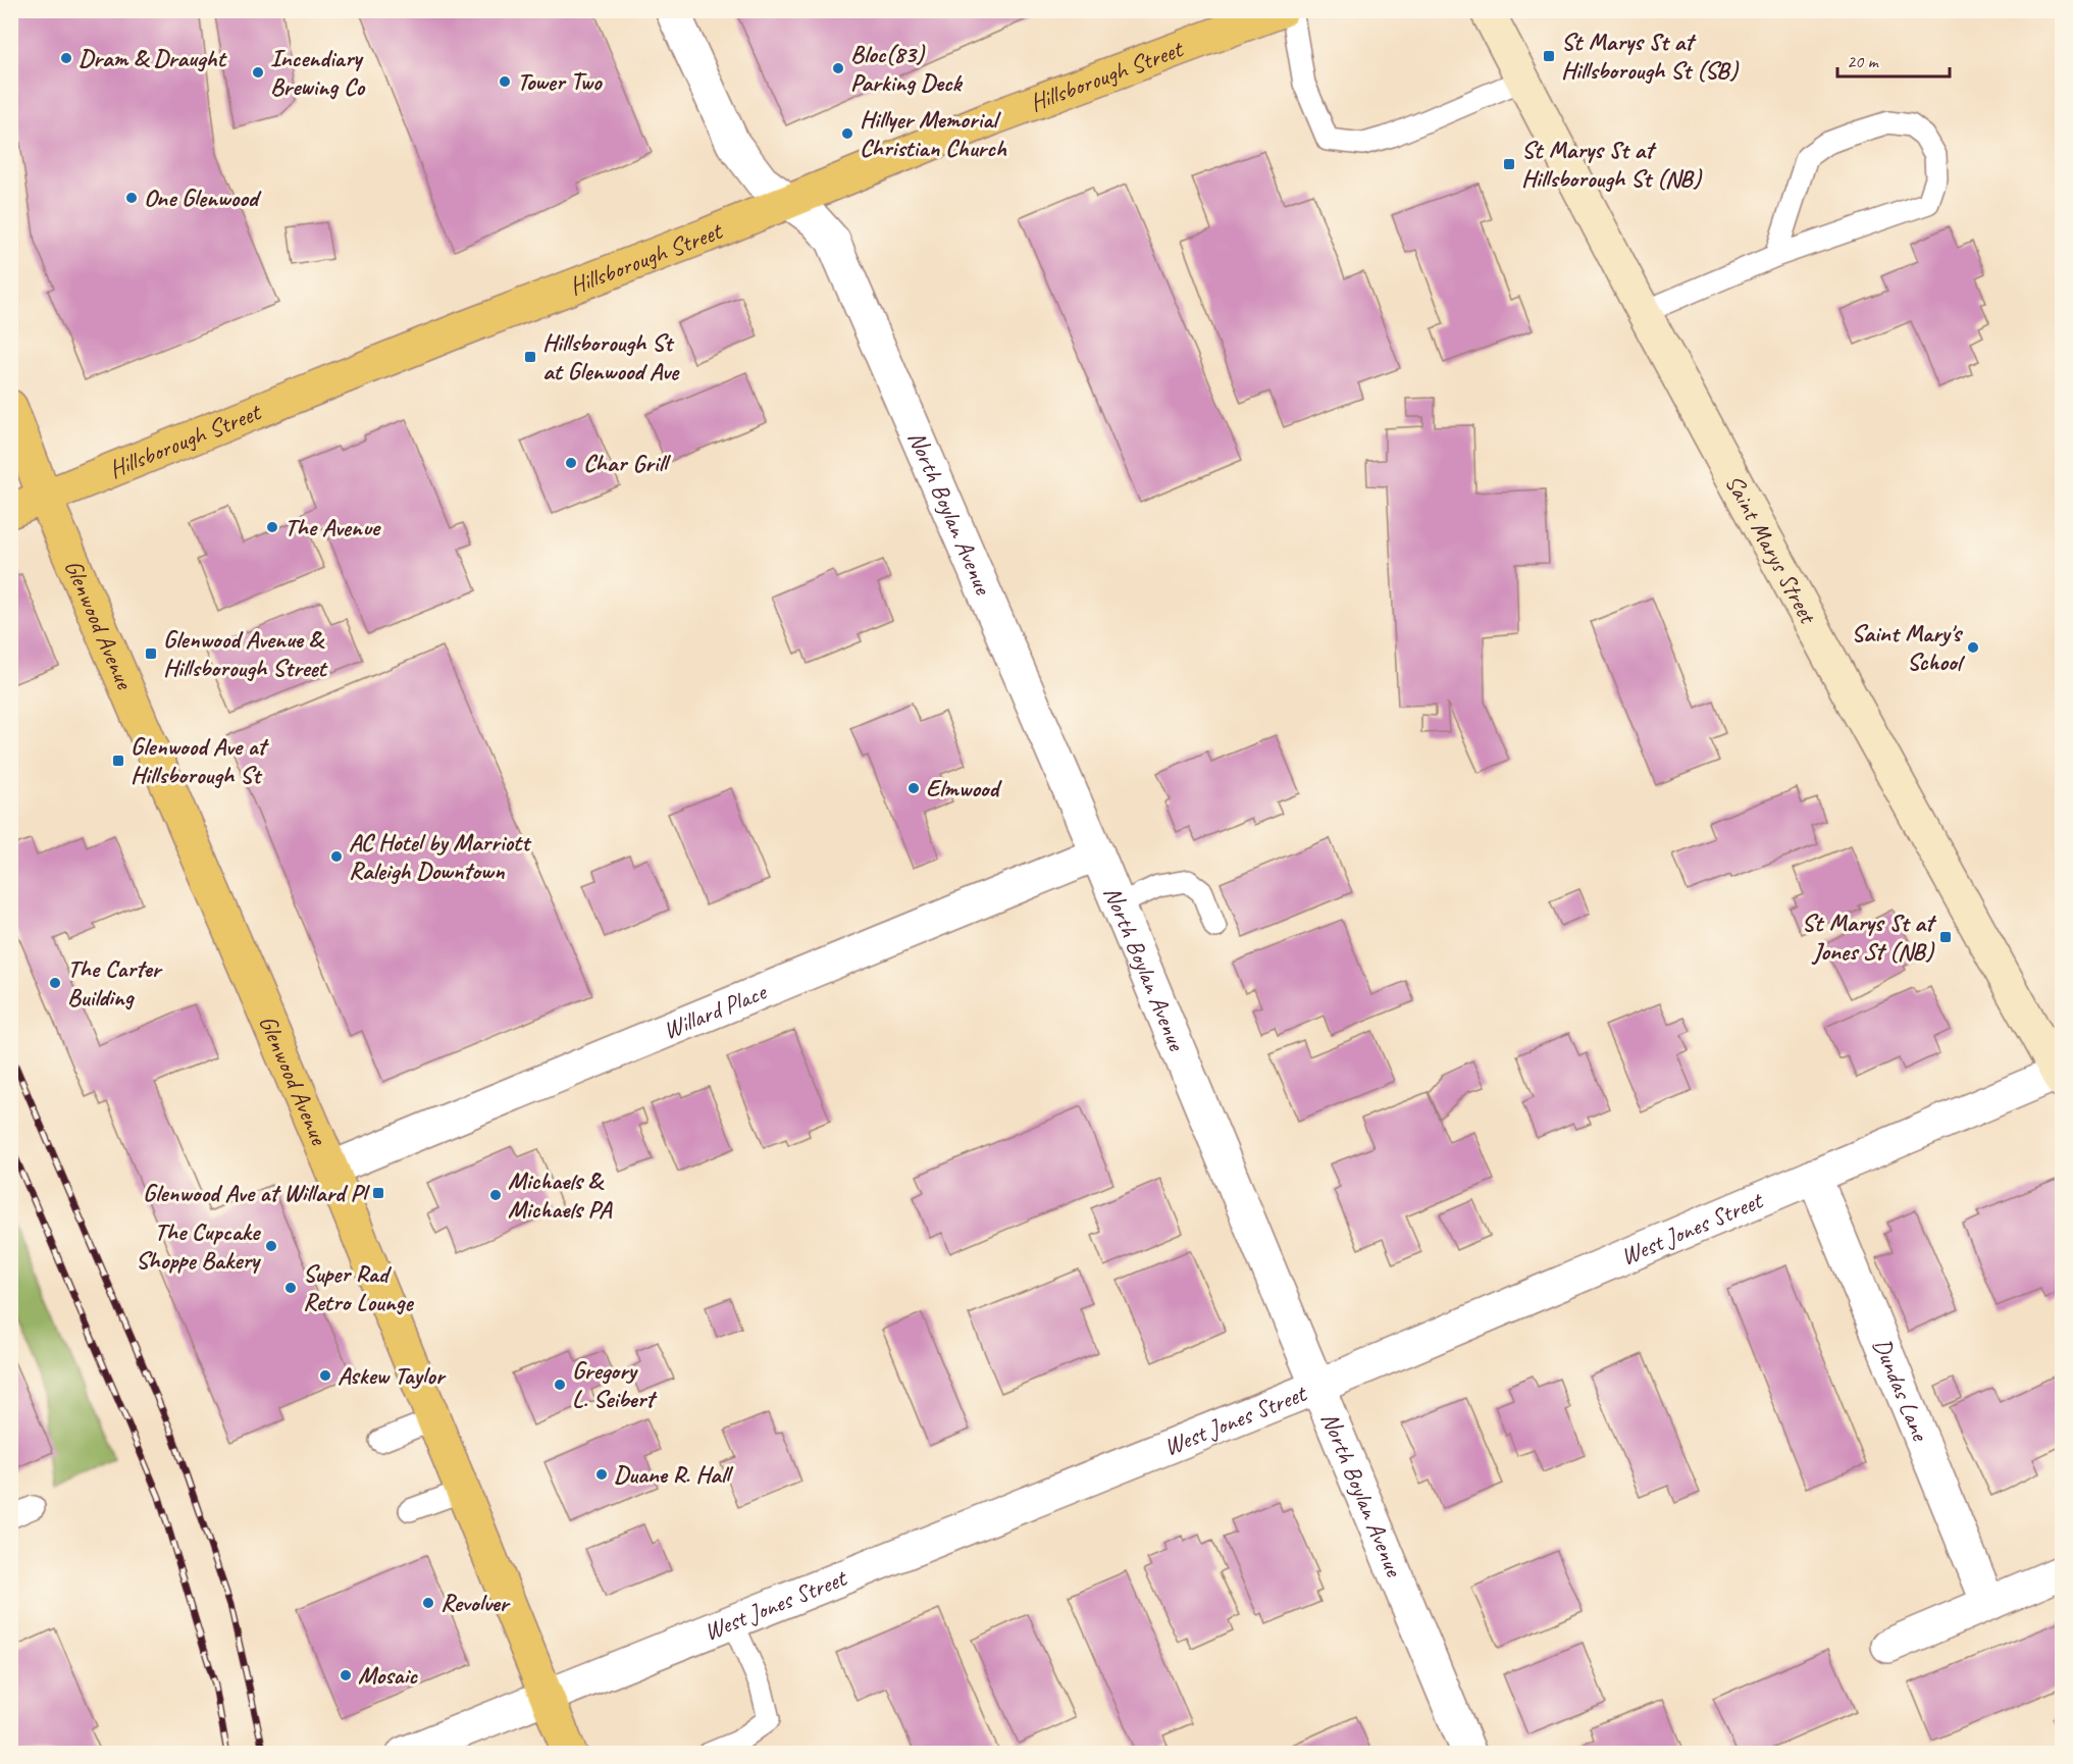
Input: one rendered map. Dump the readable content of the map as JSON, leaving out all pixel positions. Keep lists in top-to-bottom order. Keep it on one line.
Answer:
{"streets":{"main road":["Hillsborough Street","Saint Marys Street","Glenwood Avenue"],"street":["North Boylan Avenue","Willard Place","West Jones Street","Dundas Lane"]},"crossings":[["Hillsborough Street","North Boylan Avenue"],["Hillsborough Street","Glenwood Avenue"],["North Boylan Avenue","Willard Place"],["North Boylan Avenue","West Jones Street"],["Saint Marys Street","West Jones Street"],["Glenwood Avenue","Willard Place"],["Glenwood Avenue","West Jones Street"],["West Jones Street","Dundas Lane"]],"places":{"transit":["St Marys St at Hillsborough St (SB)","St Marys St at Hillsborough St (NB)","Hillsborough St at Glenwood Ave","Glenwood Avenue & Hillsborough Street","Glenwood Ave at Hillsborough St","St Marys St at Jones St (NB)","Glenwood Ave at Willard Pl"],"other":["Dram & Draught","Bloc(83) Parking Deck","Incendiary Brewing Co","Tower Two","Hillyer Memorial Christian Church","One Glenwood","Char Grill","The Avenue","Saint Mary's School","Elmwood","AC Hotel by Marriott Raleigh Downtown","The Carter Building","Michaels & Michaels PA","The Cupcake Shoppe Bakery","Super Rad Retro Lounge","Askew Taylor","Gregory L. Seibert","Duane R. Hall","Revolver","Mosaic"]},"scale_bar":"20 m"}
